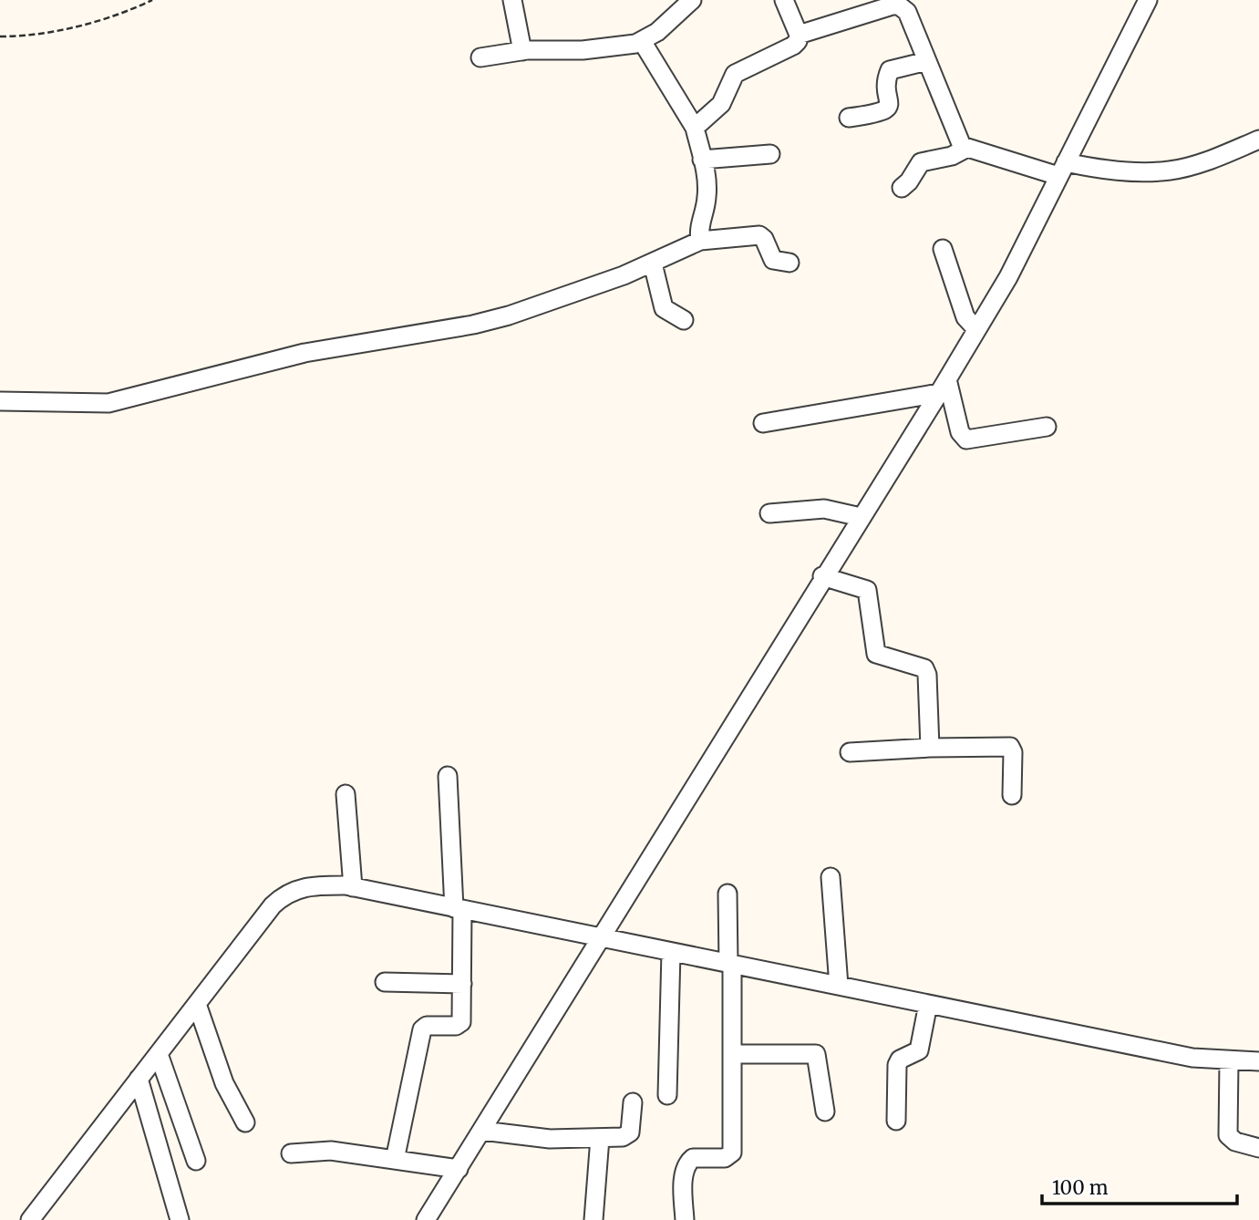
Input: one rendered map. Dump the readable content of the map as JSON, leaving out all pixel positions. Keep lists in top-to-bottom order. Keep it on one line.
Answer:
{"scale_bar":"100 m"}
